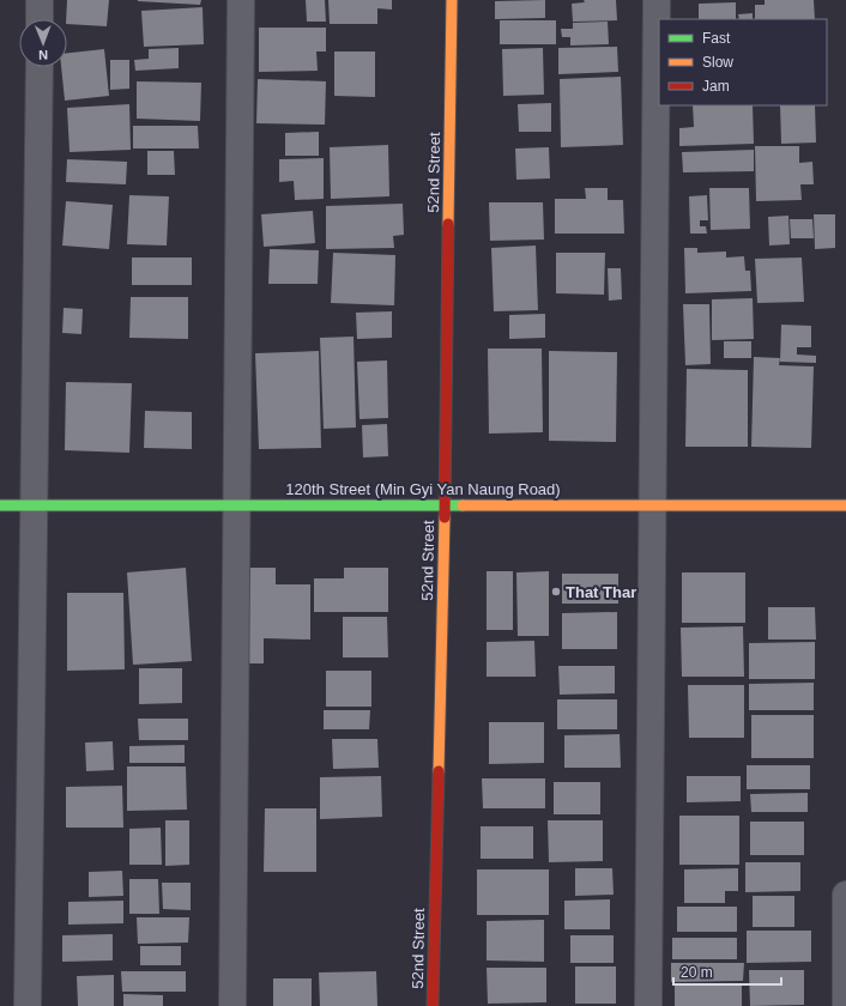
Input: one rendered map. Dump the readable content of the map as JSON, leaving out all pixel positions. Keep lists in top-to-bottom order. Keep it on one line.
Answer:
{"streets":{"street":["52nd Street","120th Street (Min Gyi Yan Naung Road)"]},"crossings":[["52nd Street","120th Street (Min Gyi Yan Naung Road)"]],"places":["That Thar"],"legend":["Fast","Slow","Jam"],"scale_bar":"20 m","north":"bottom"}
